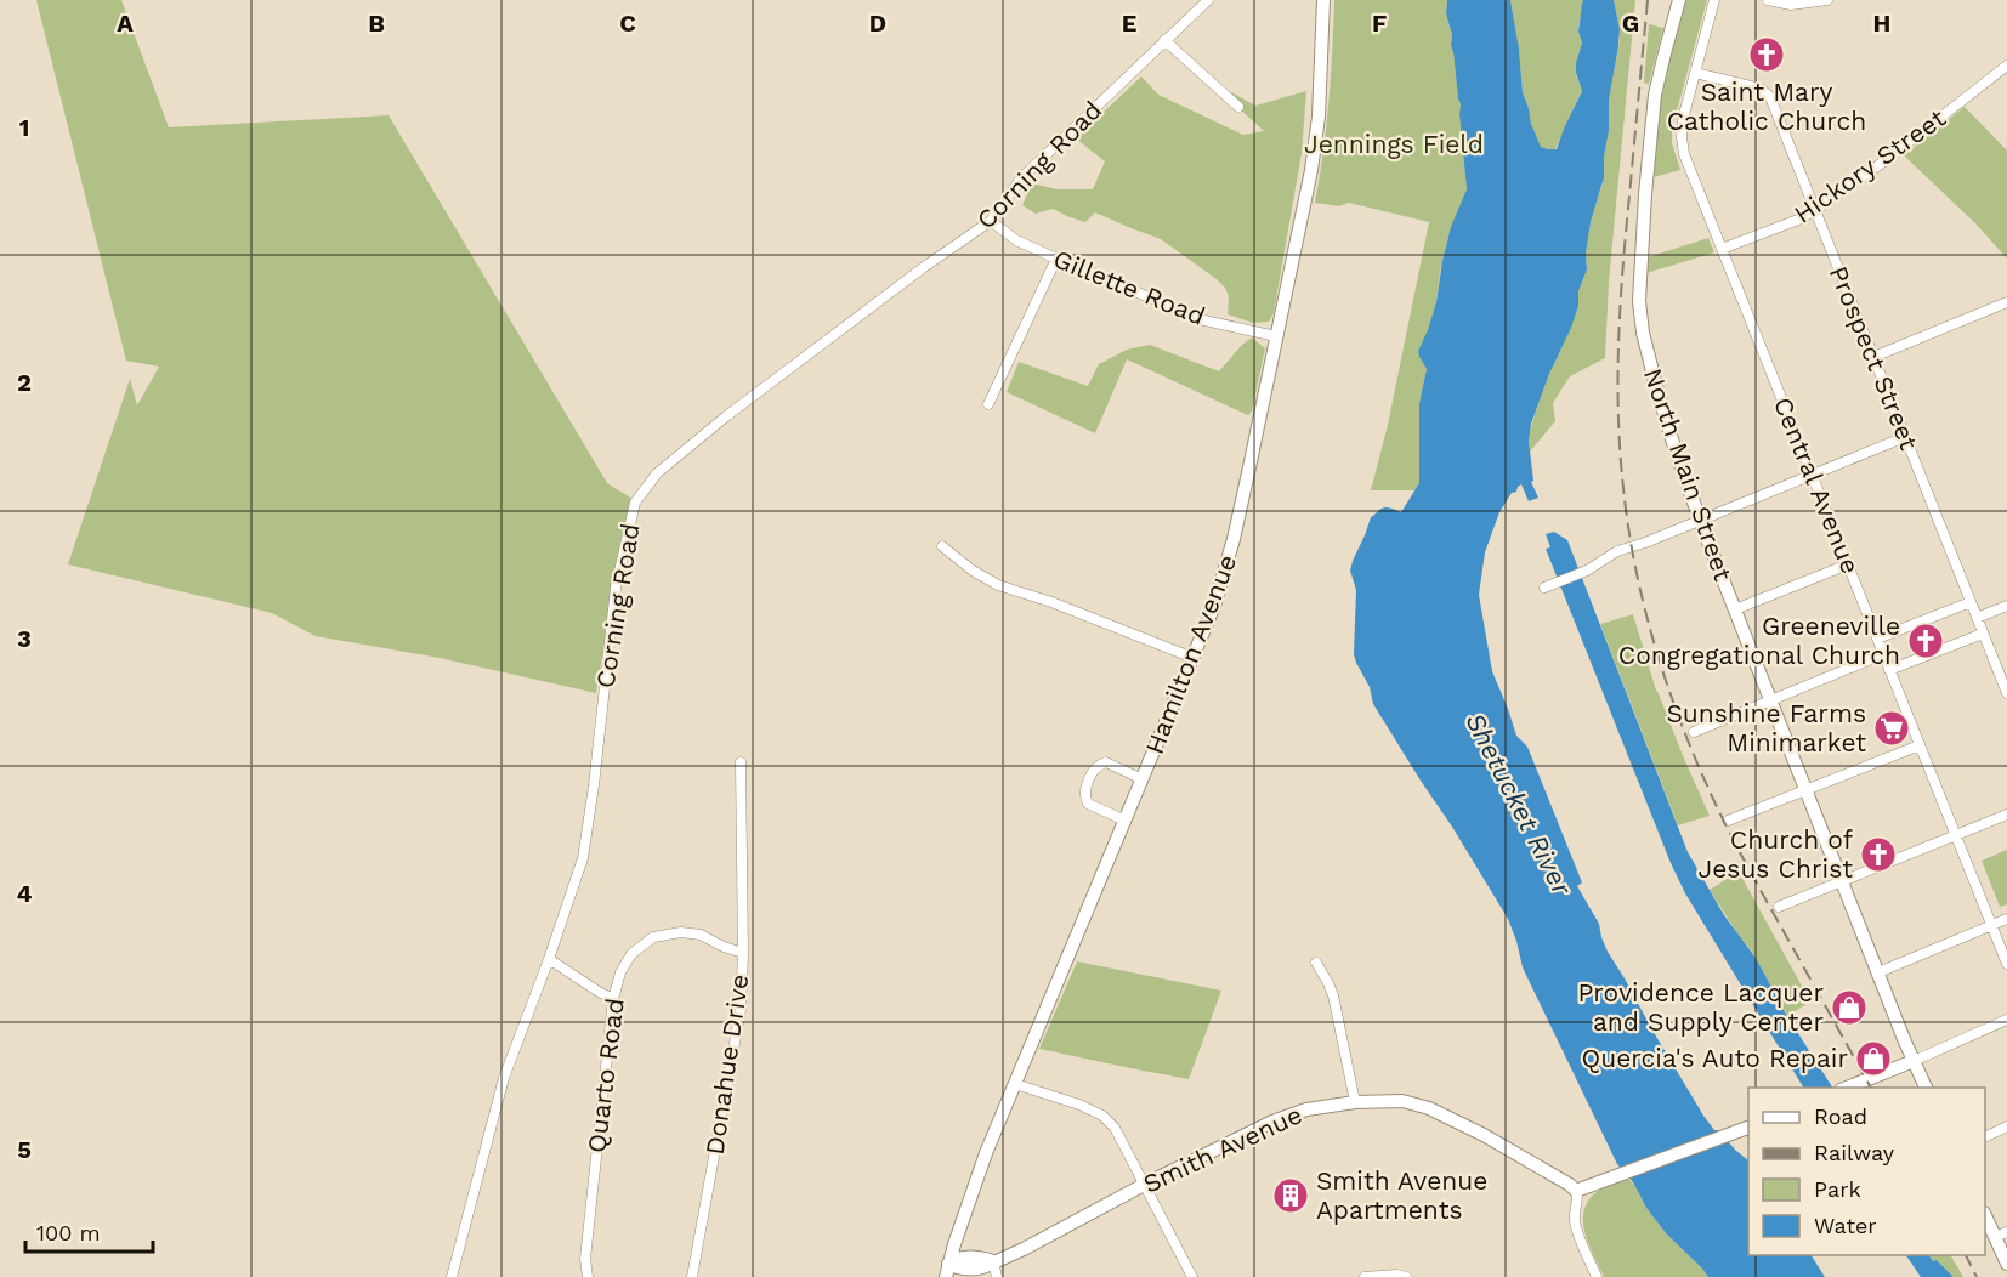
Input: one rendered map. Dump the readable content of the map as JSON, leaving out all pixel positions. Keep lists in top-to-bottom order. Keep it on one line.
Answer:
{"streets":{"main road":["North Main Street","Hamilton Avenue","Smith Avenue"],"street":["Corning Road","Hickory Street","Gillette Road","Prospect Street","Central Avenue","Donahue Drive","Quarto Road"]},"crossings":[["Corning Road","Gillette Road"],["Hickory Street","Prospect Street"],["Hickory Street","Central Avenue"],["Gillette Road","Hamilton Avenue"],["Prospect Street","Central Avenue"],["Hamilton Avenue","Smith Avenue"],["Donahue Drive","Quarto Road"]],"water":["Shetucket River"],"parks":["Jennings Field"],"places":{"church":["Saint Mary Catholic Church","Greeneville Congregational Church","Church of Jesus Christ"],"supermarket":["Sunshine Farms Minimarket"],"shop":["Providence Lacquer and Supply Center","Quercia's Auto Repair"],"building":["Smith Avenue Apartments"]},"legend":["Road","Railway","Park","Water"],"scale_bar":"100 m","grid":{"columns":["A","B","C","D","E","F","G","H"],"rows":["1","2","3","4","5"]}}
